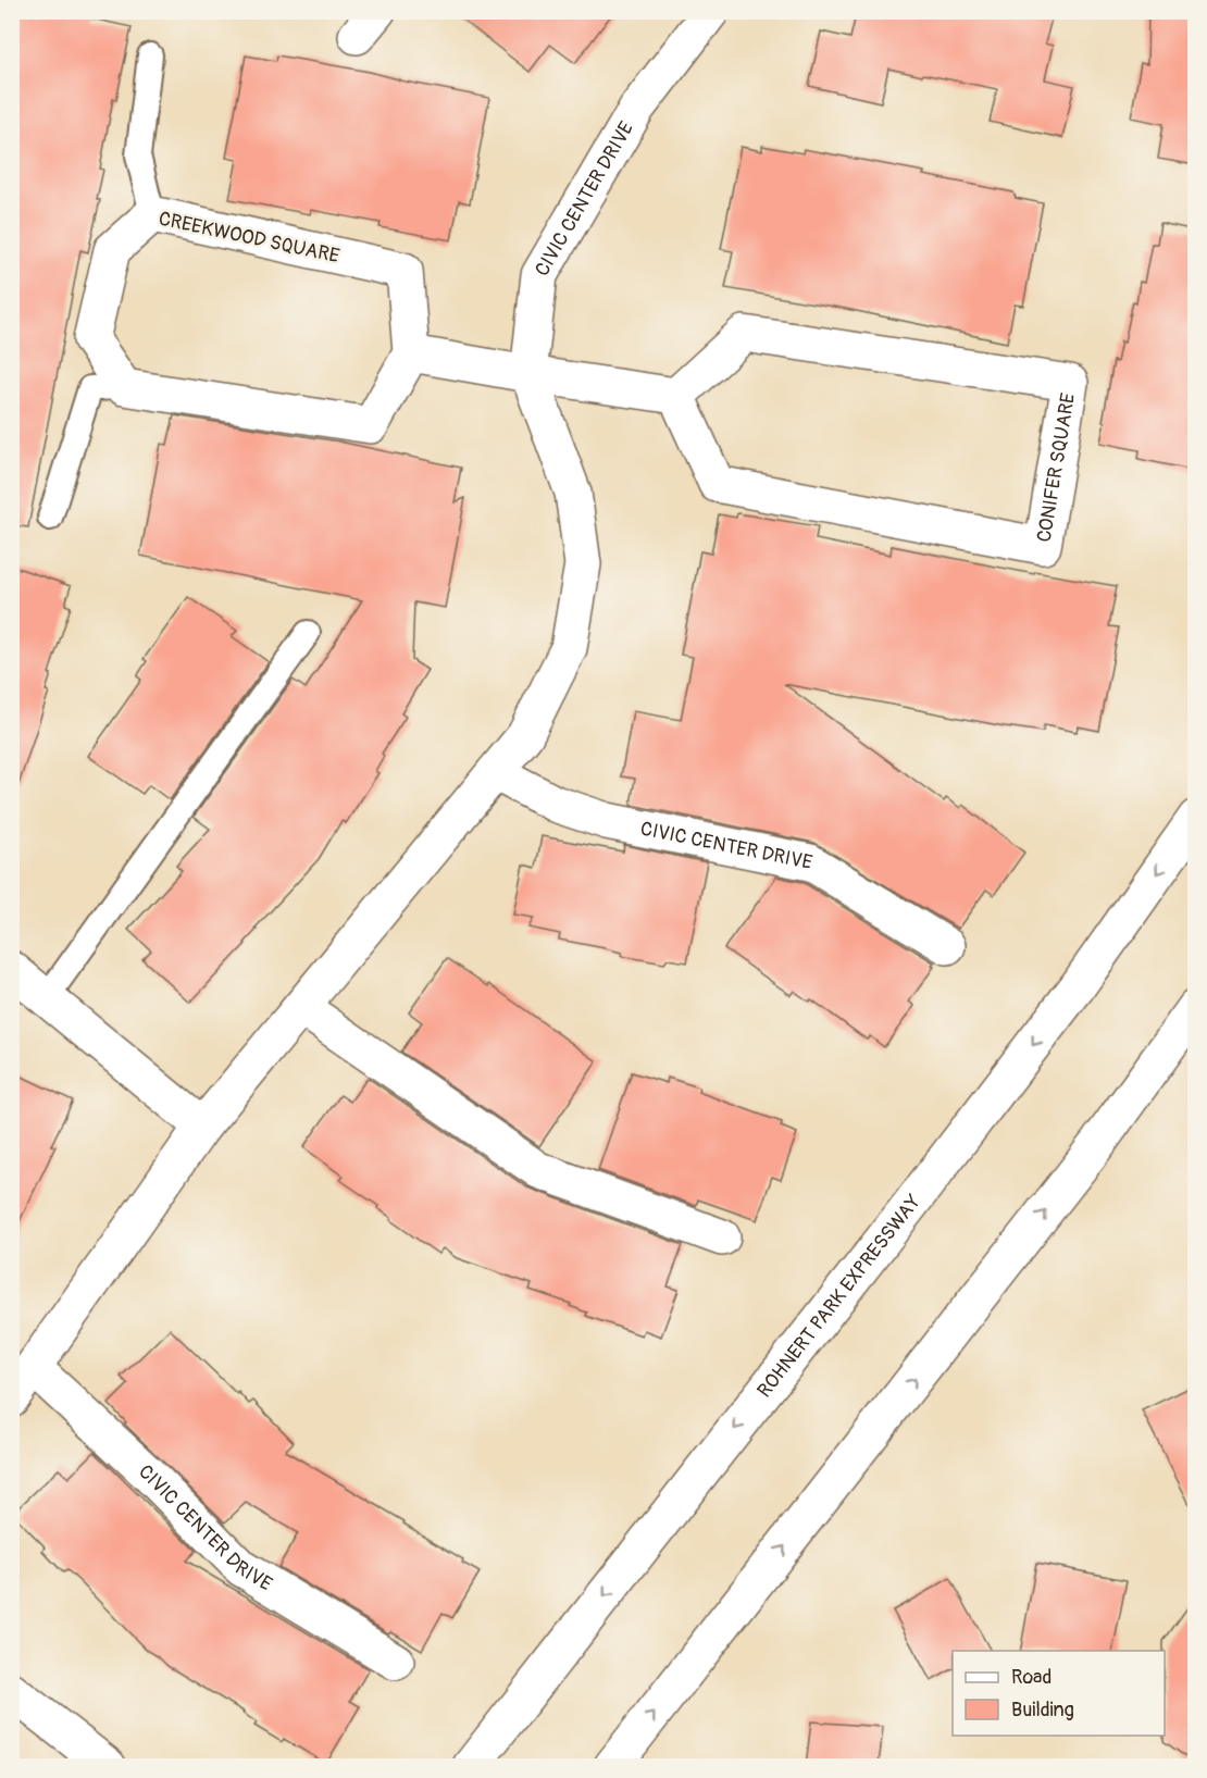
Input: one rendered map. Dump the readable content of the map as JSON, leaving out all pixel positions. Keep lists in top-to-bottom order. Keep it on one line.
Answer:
{"streets":{"street":["CIVIC CENTER DRIVE","CREEKWOOD SQUARE","CONIFER SQUARE","ROHNERT PARK EXPRESSWAY"]},"legend":["Road","Building"]}
